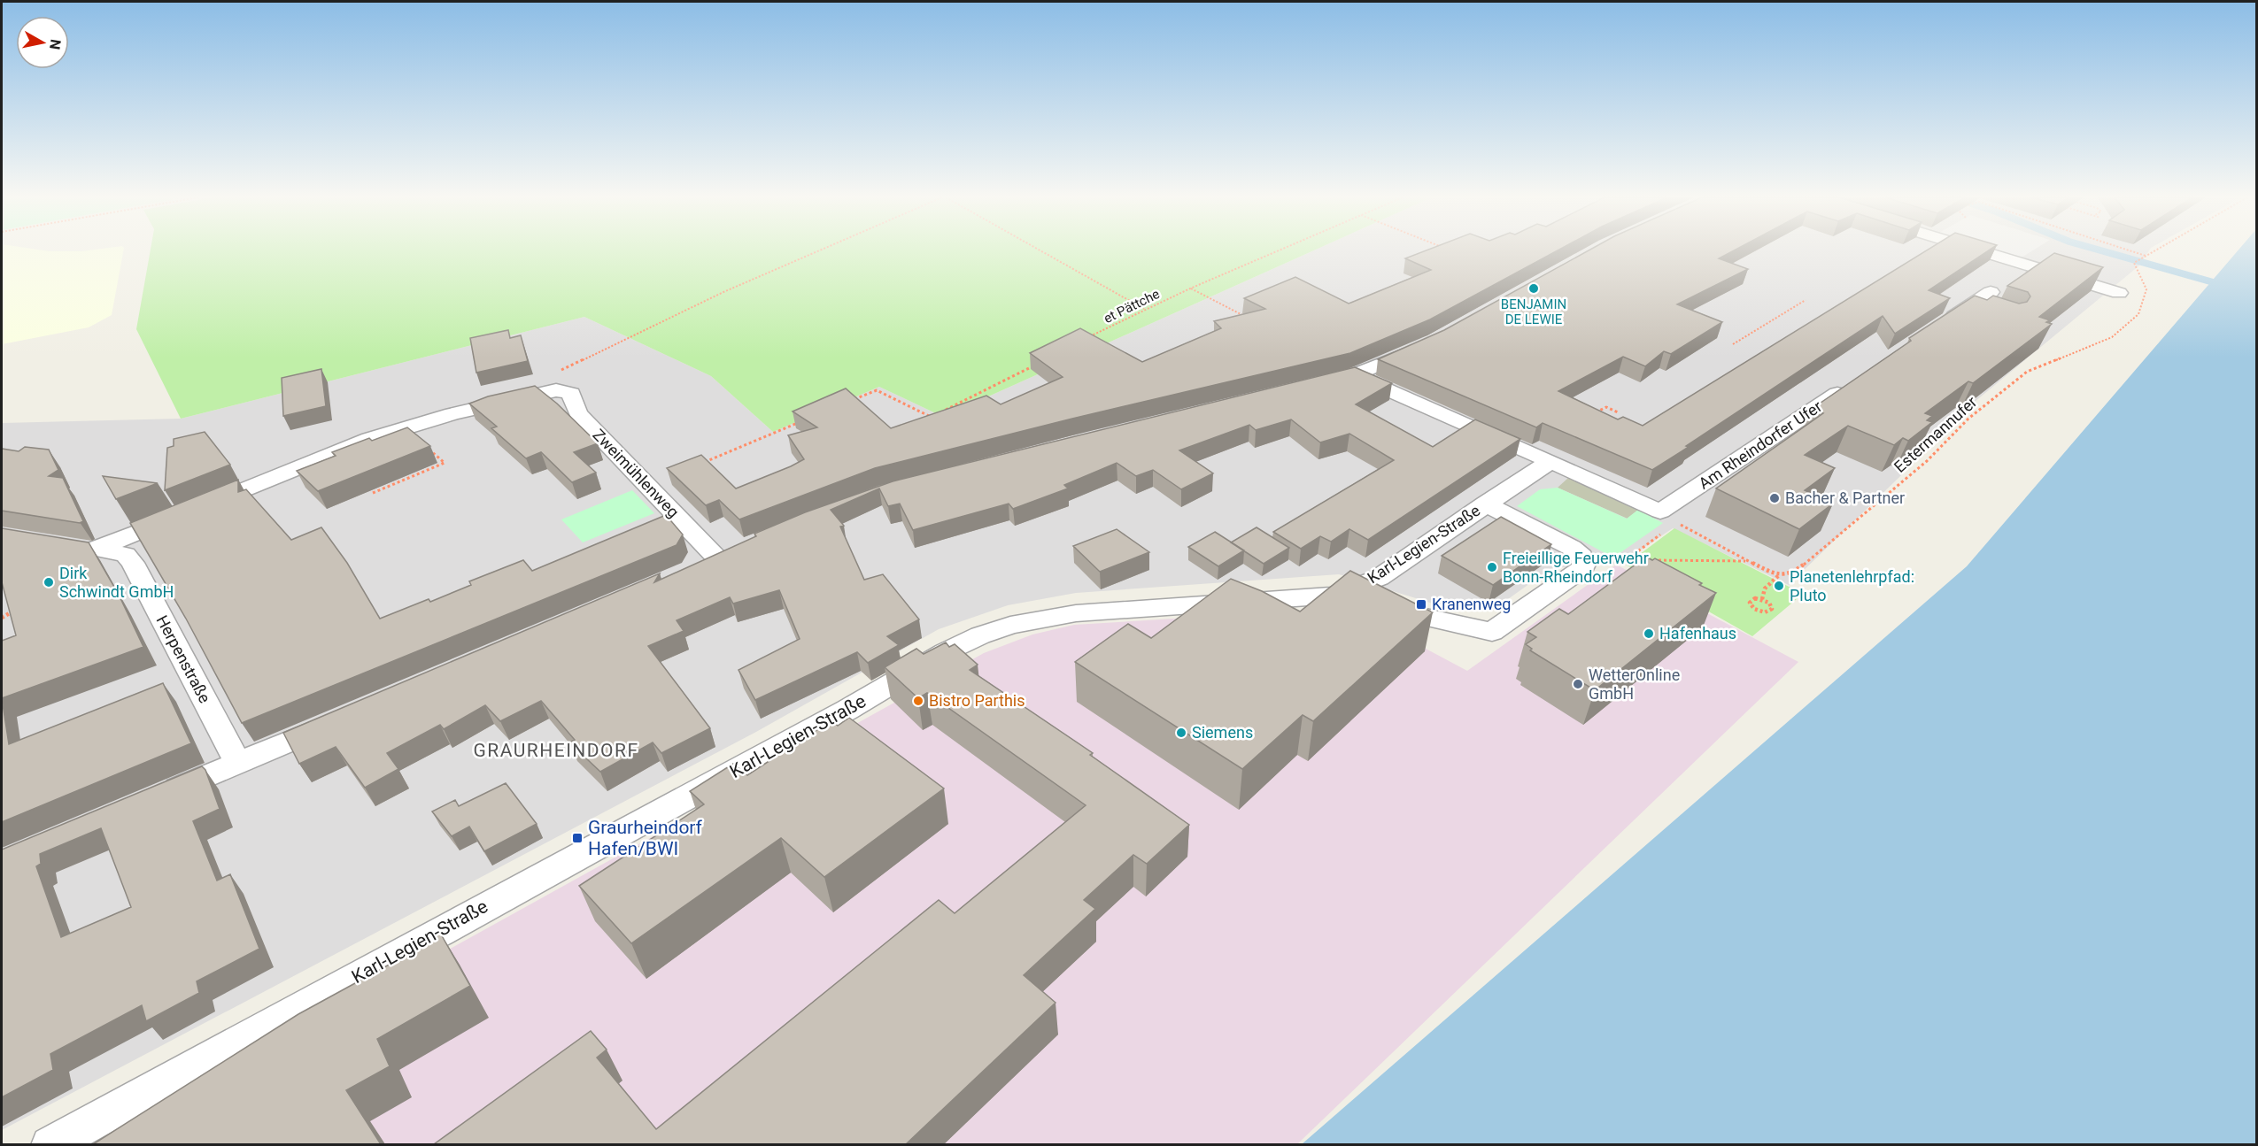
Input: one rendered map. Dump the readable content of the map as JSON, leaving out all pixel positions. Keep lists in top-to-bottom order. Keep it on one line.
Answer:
{"streets":{"street":["Am Rheindorfer Ufer","Zweimühlenweg","Karl-Legien-Straße","Herpenstraße"],"path":["et Pättche","Estermannufer"]},"districts":["GRAURHEINDORF"],"places":{"other":["BENJAMIN DE LEWIE","Bacher & Partner","Freieillige Feuerwehr Bonn-Rheindorf","Dirk Schwindt GmbH","Planetenlehrpfad: Pluto","Hafenhaus","WetterOnline GmbH","Bistro Parthis","Siemens"],"transit":["Kranenweg","Graurheindorf Hafen/BWI"]},"north":"right"}
